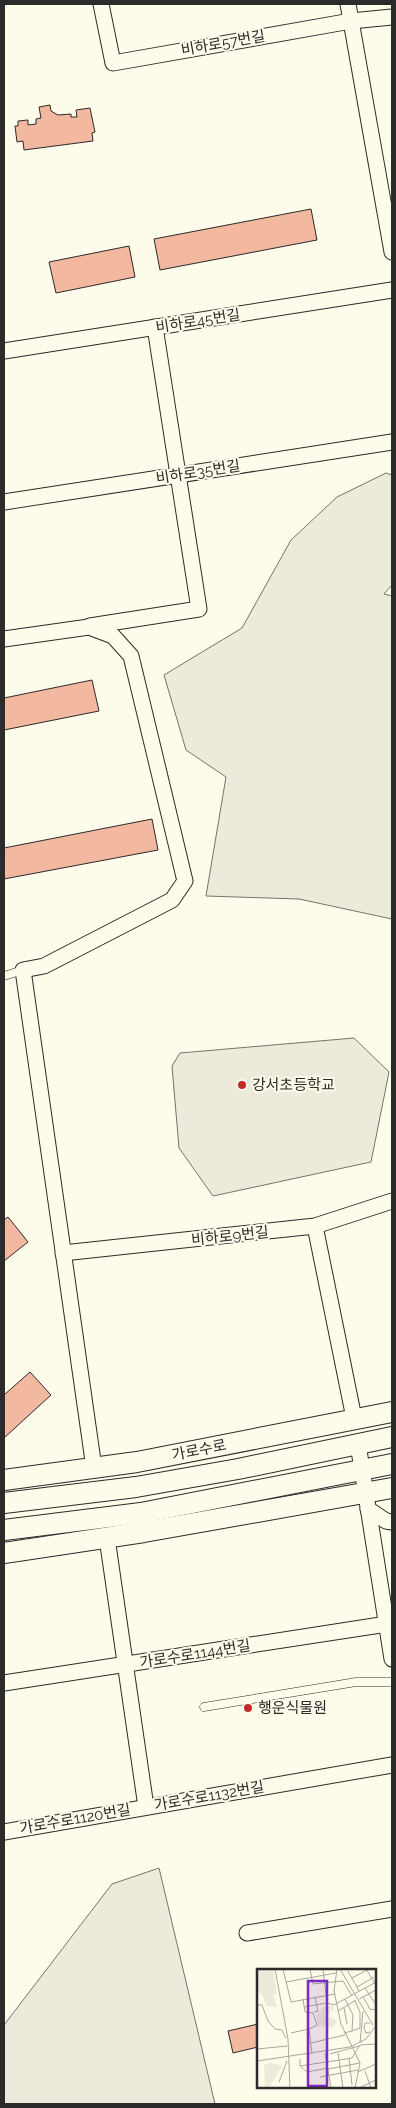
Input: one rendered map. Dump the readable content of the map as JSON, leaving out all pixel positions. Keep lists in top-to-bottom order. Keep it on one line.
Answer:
{"streets":{"main road":["가로수로"],"street":["비하로57번길","비하로45번길","비하로35번길","비하로9번길","가로수로1144번길","가로수로1132번길","가로수로1120번길"]},"crossings":[["가로수로1132번길","가로수로1120번길"]],"places":["강서초등학교","행운식물원"]}
